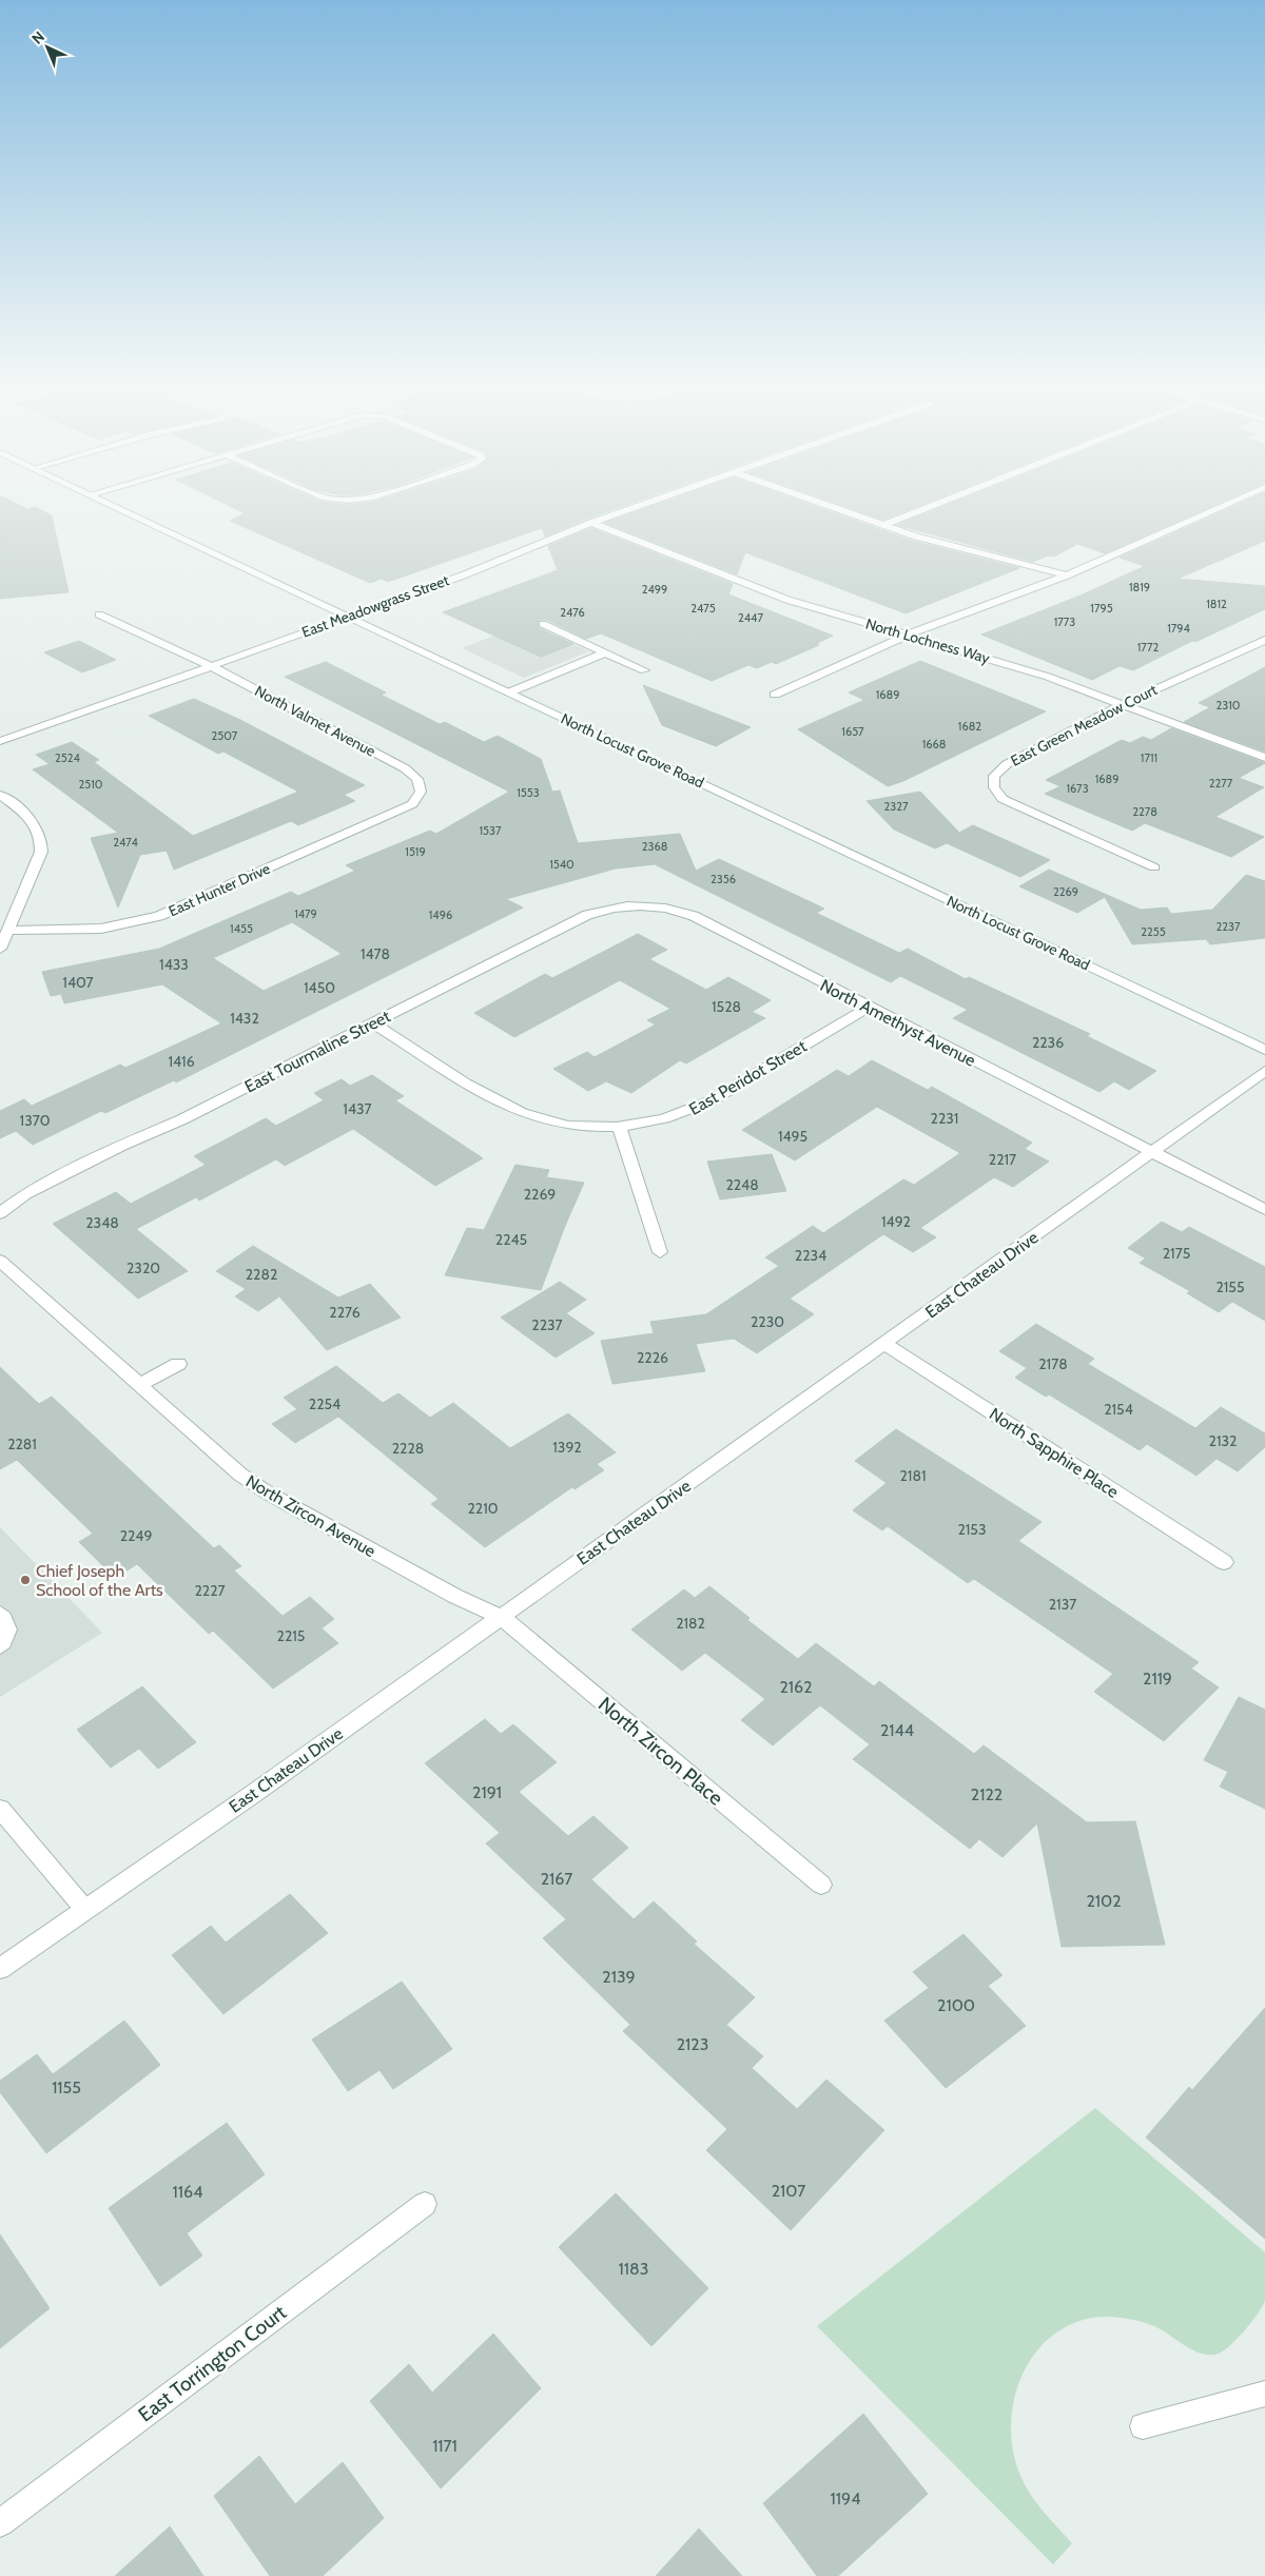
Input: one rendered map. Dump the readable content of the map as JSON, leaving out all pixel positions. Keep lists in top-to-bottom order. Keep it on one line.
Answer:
{"streets":{"street":["East Meadowgrass Street","North Lochness Way","North Valmet Avenue","East Green Meadow Court","North Locust Grove Road","East Hunter Drive","North Amethyst Avenue","East Tourmaline Street","East Peridot Street","East Chateau Drive","North Sapphire Place","North Zircon Avenue","North Zircon Place","East Torrington Court"]},"crossings":[["East Meadowgrass Street","North Lochness Way"],["East Meadowgrass Street","North Valmet Avenue"],["East Meadowgrass Street","North Locust Grove Road"],["North Lochness Way","East Green Meadow Court"],["North Valmet Avenue","East Hunter Drive"],["North Amethyst Avenue","East Tourmaline Street"],["North Amethyst Avenue","East Peridot Street"],["North Amethyst Avenue","East Chateau Drive"],["East Tourmaline Street","East Peridot Street"],["East Chateau Drive","North Sapphire Place"],["East Chateau Drive","North Zircon Avenue"],["East Chateau Drive","North Zircon Place"],["North Zircon Avenue","North Zircon Place"]],"places":["Chief Joseph School of the Arts"],"house_numbers":["1819","2499","1812","2475","1795","2476","2447","1773","1794","1772","1689","2310","1682","1657","2507","1668","2524","1711","1689","2277","2510","1673","1553","2327","2278","1537","2474","2368","1519","1540","2356","2269","1479","1496","2237","1455","2255","1478","1433","1407","1450","1528","1432","2236","1416","1437","2231","1370","1495","2217","2248","2269","1492","2348","2245","2175","2234","2320","2282","2155","2276","2230","2237","2226","2178","2254","2154","2132","2281","1392","2228","2181","2210","2153","2249","2227","2137","2182","2215","2119","2162","2144","2191","2122","2167","2102","2139","2100","2123","1155","2107","1164","1183","1171","1194"],"north":"top left"}
